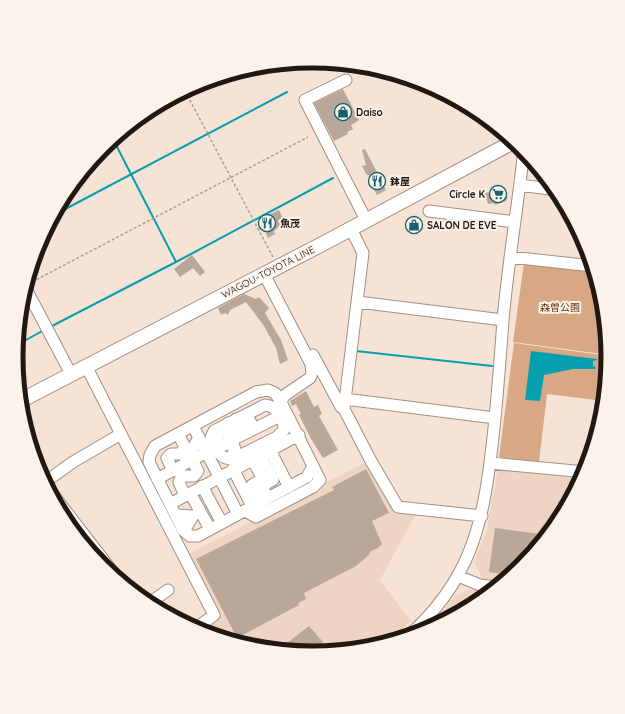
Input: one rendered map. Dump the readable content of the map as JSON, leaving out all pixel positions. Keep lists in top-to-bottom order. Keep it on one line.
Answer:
{"streets":{"main road":["WAGOU-TOYOTA LINE"]},"parks":["森曽公園"],"places":{"shop":["Daiso","SALON DE EVE"],"restaurant":["鉢屋","魚茂"],"supermarket":["Circle K"]}}
